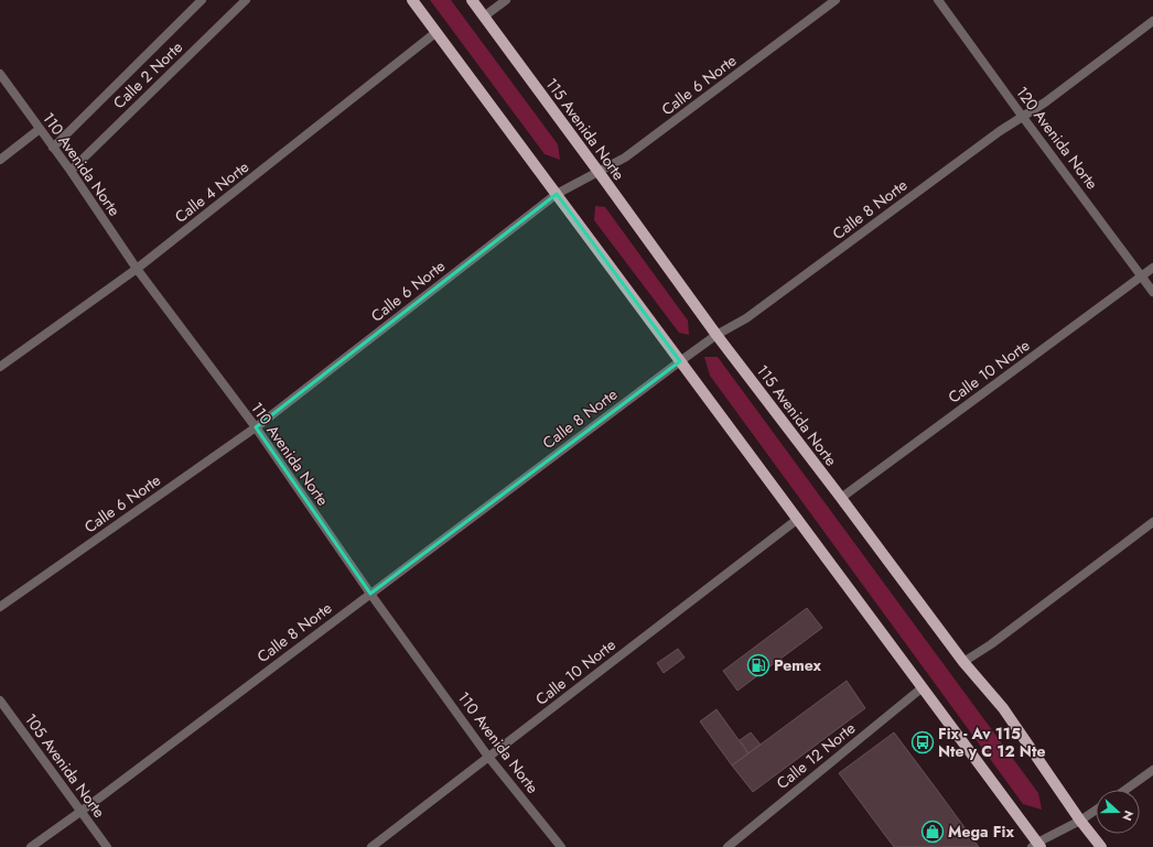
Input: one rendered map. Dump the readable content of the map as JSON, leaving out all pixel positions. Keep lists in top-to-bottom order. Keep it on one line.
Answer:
{"streets":{"main road":["115 Avenida Norte"],"street":["Calle 2 Norte","Calle 6 Norte","120 Avenida Norte","110 Avenida Norte","Calle 4 Norte","Calle 8 Norte","Calle 10 Norte","Calle 12 Norte","105 Avenida Norte"]},"crossings":[["Calle 2 Norte","110 Avenida Norte"],["Calle 6 Norte","115 Avenida Norte"],["Calle 6 Norte","110 Avenida Norte"],["115 Avenida Norte","Calle 8 Norte"],["115 Avenida Norte","Calle 10 Norte"],["120 Avenida Norte","Calle 8 Norte"],["120 Avenida Norte","Calle 10 Norte"],["110 Avenida Norte","Calle 4 Norte"],["110 Avenida Norte","Calle 8 Norte"],["110 Avenida Norte","Calle 10 Norte"],["Calle 8 Norte","105 Avenida Norte"]],"places":{"fuel station":["Pemex"],"bus stop":["Fix - Av 115 Nte y C 12 Nte"],"shop":["Mega Fix"]},"north":"right"}
